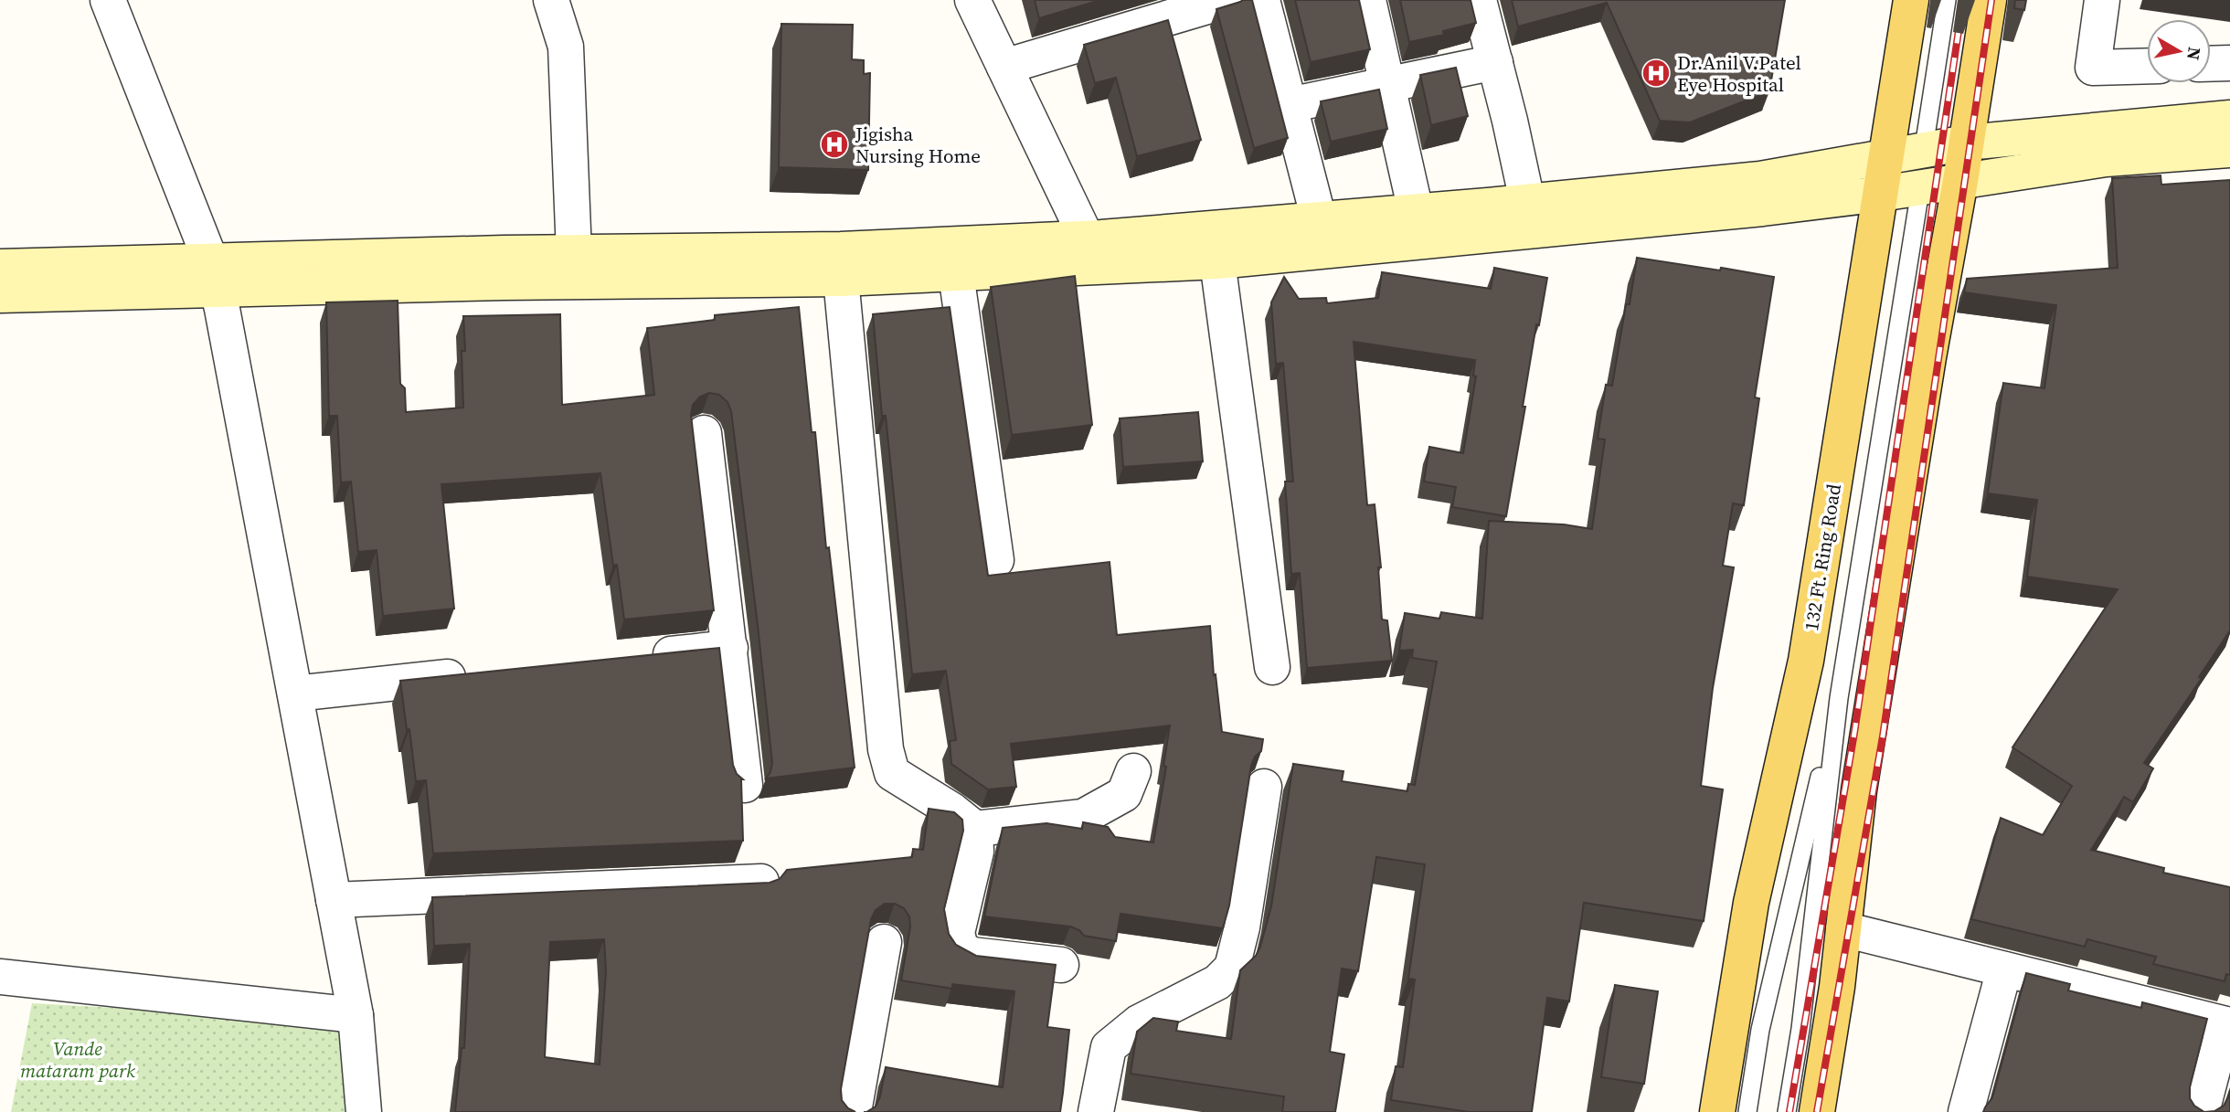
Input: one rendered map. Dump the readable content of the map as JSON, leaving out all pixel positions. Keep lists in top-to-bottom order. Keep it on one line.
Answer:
{"streets":{"main road":["132 Ft. Ring Road"]},"parks":["Vande mataram park"],"places":{"hospital":["Dr.Anil V.Patel Eye Hospital","Jigisha Nursing Home"]},"north":"right"}
